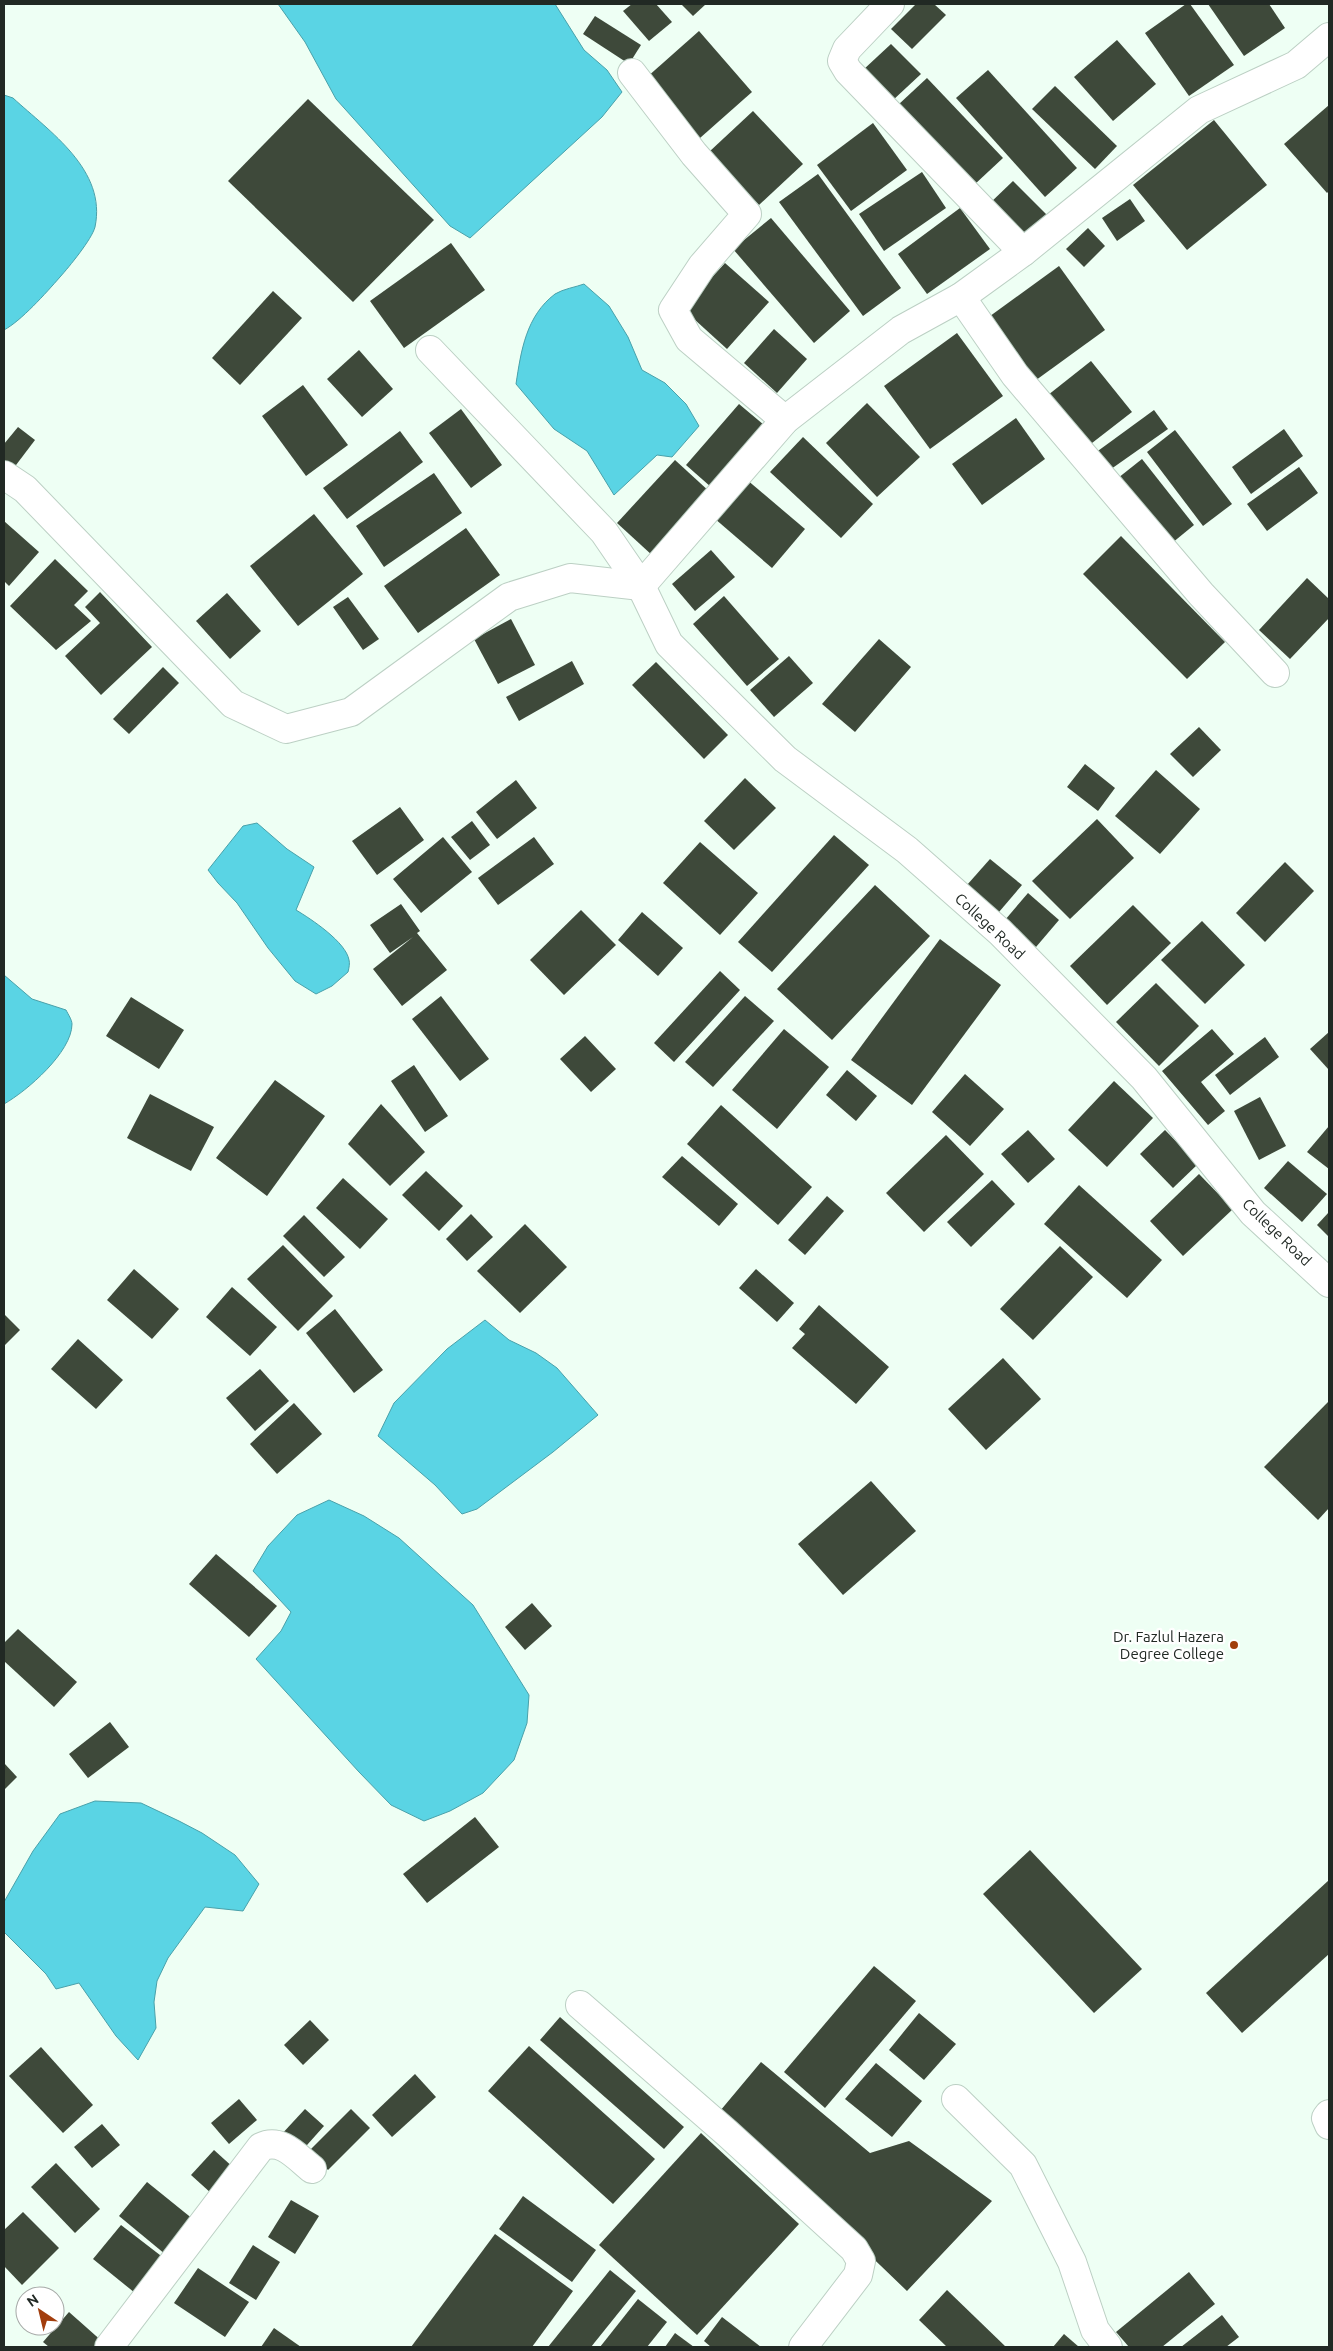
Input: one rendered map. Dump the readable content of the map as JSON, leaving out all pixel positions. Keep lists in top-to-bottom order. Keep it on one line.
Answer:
{"streets":{"street":["College Road"]},"places":["Dr. Fazlul Hazera Degree College"],"north":"top left"}
